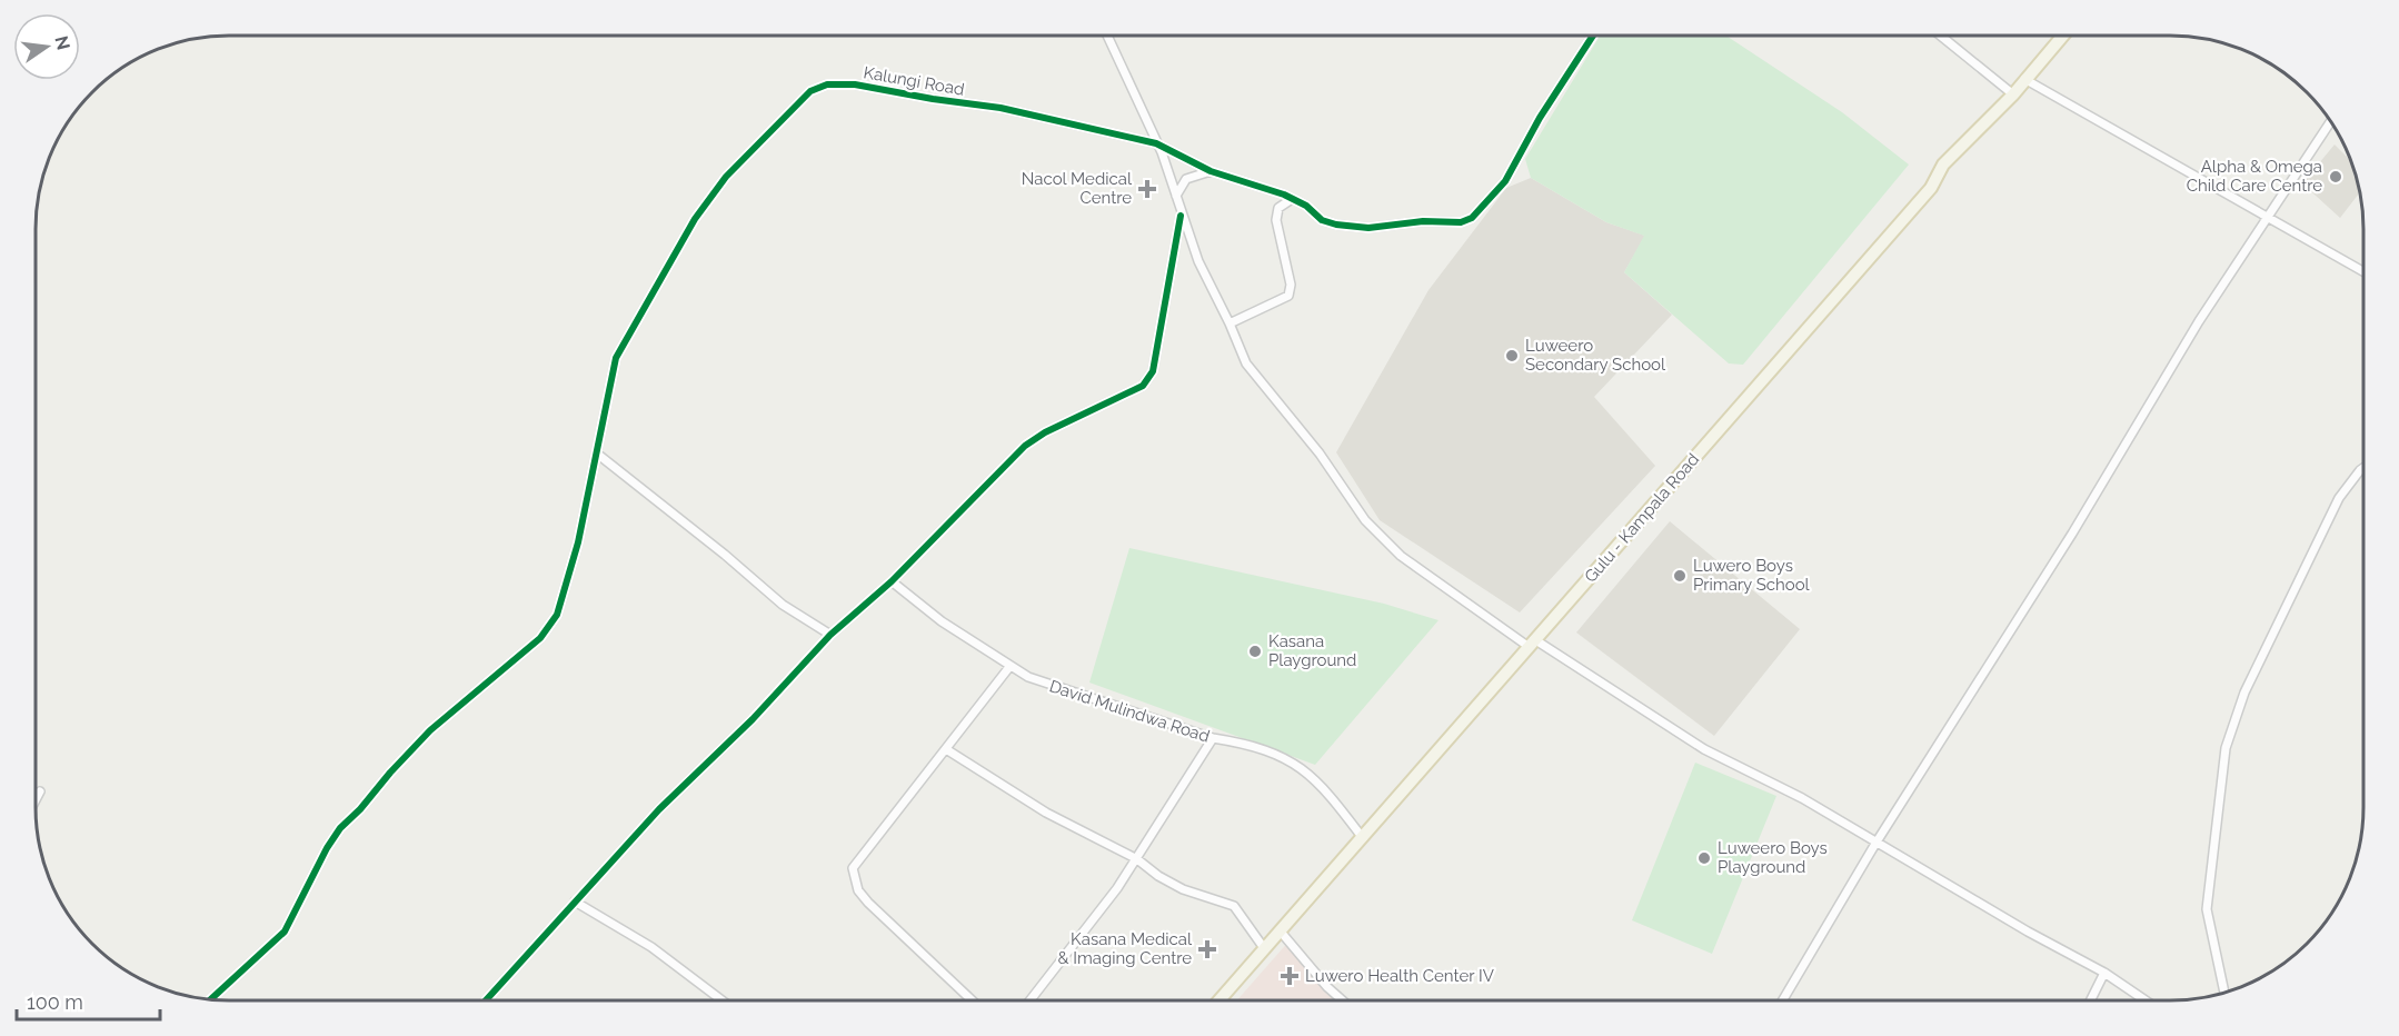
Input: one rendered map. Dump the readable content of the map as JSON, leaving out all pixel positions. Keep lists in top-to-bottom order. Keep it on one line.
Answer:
{"streets":{"main road":["Gulu - Kampala Road"],"street":["Kalungi Road","David Mulindwa Road"]},"crossings":[["Gulu - Kampala Road","David Mulindwa Road"]],"places":{"other":["Alpha & Omega Child Care Centre","Luweero Secondary School","Luwero Boys Primary School","Kasana Playground","Luweero Boys Playground"],"health":["Nacol Medical Centre","Kasana Medical & Imaging Centre","Luwero Health Center IV"]},"scale_bar":"100 m","north":"right"}
